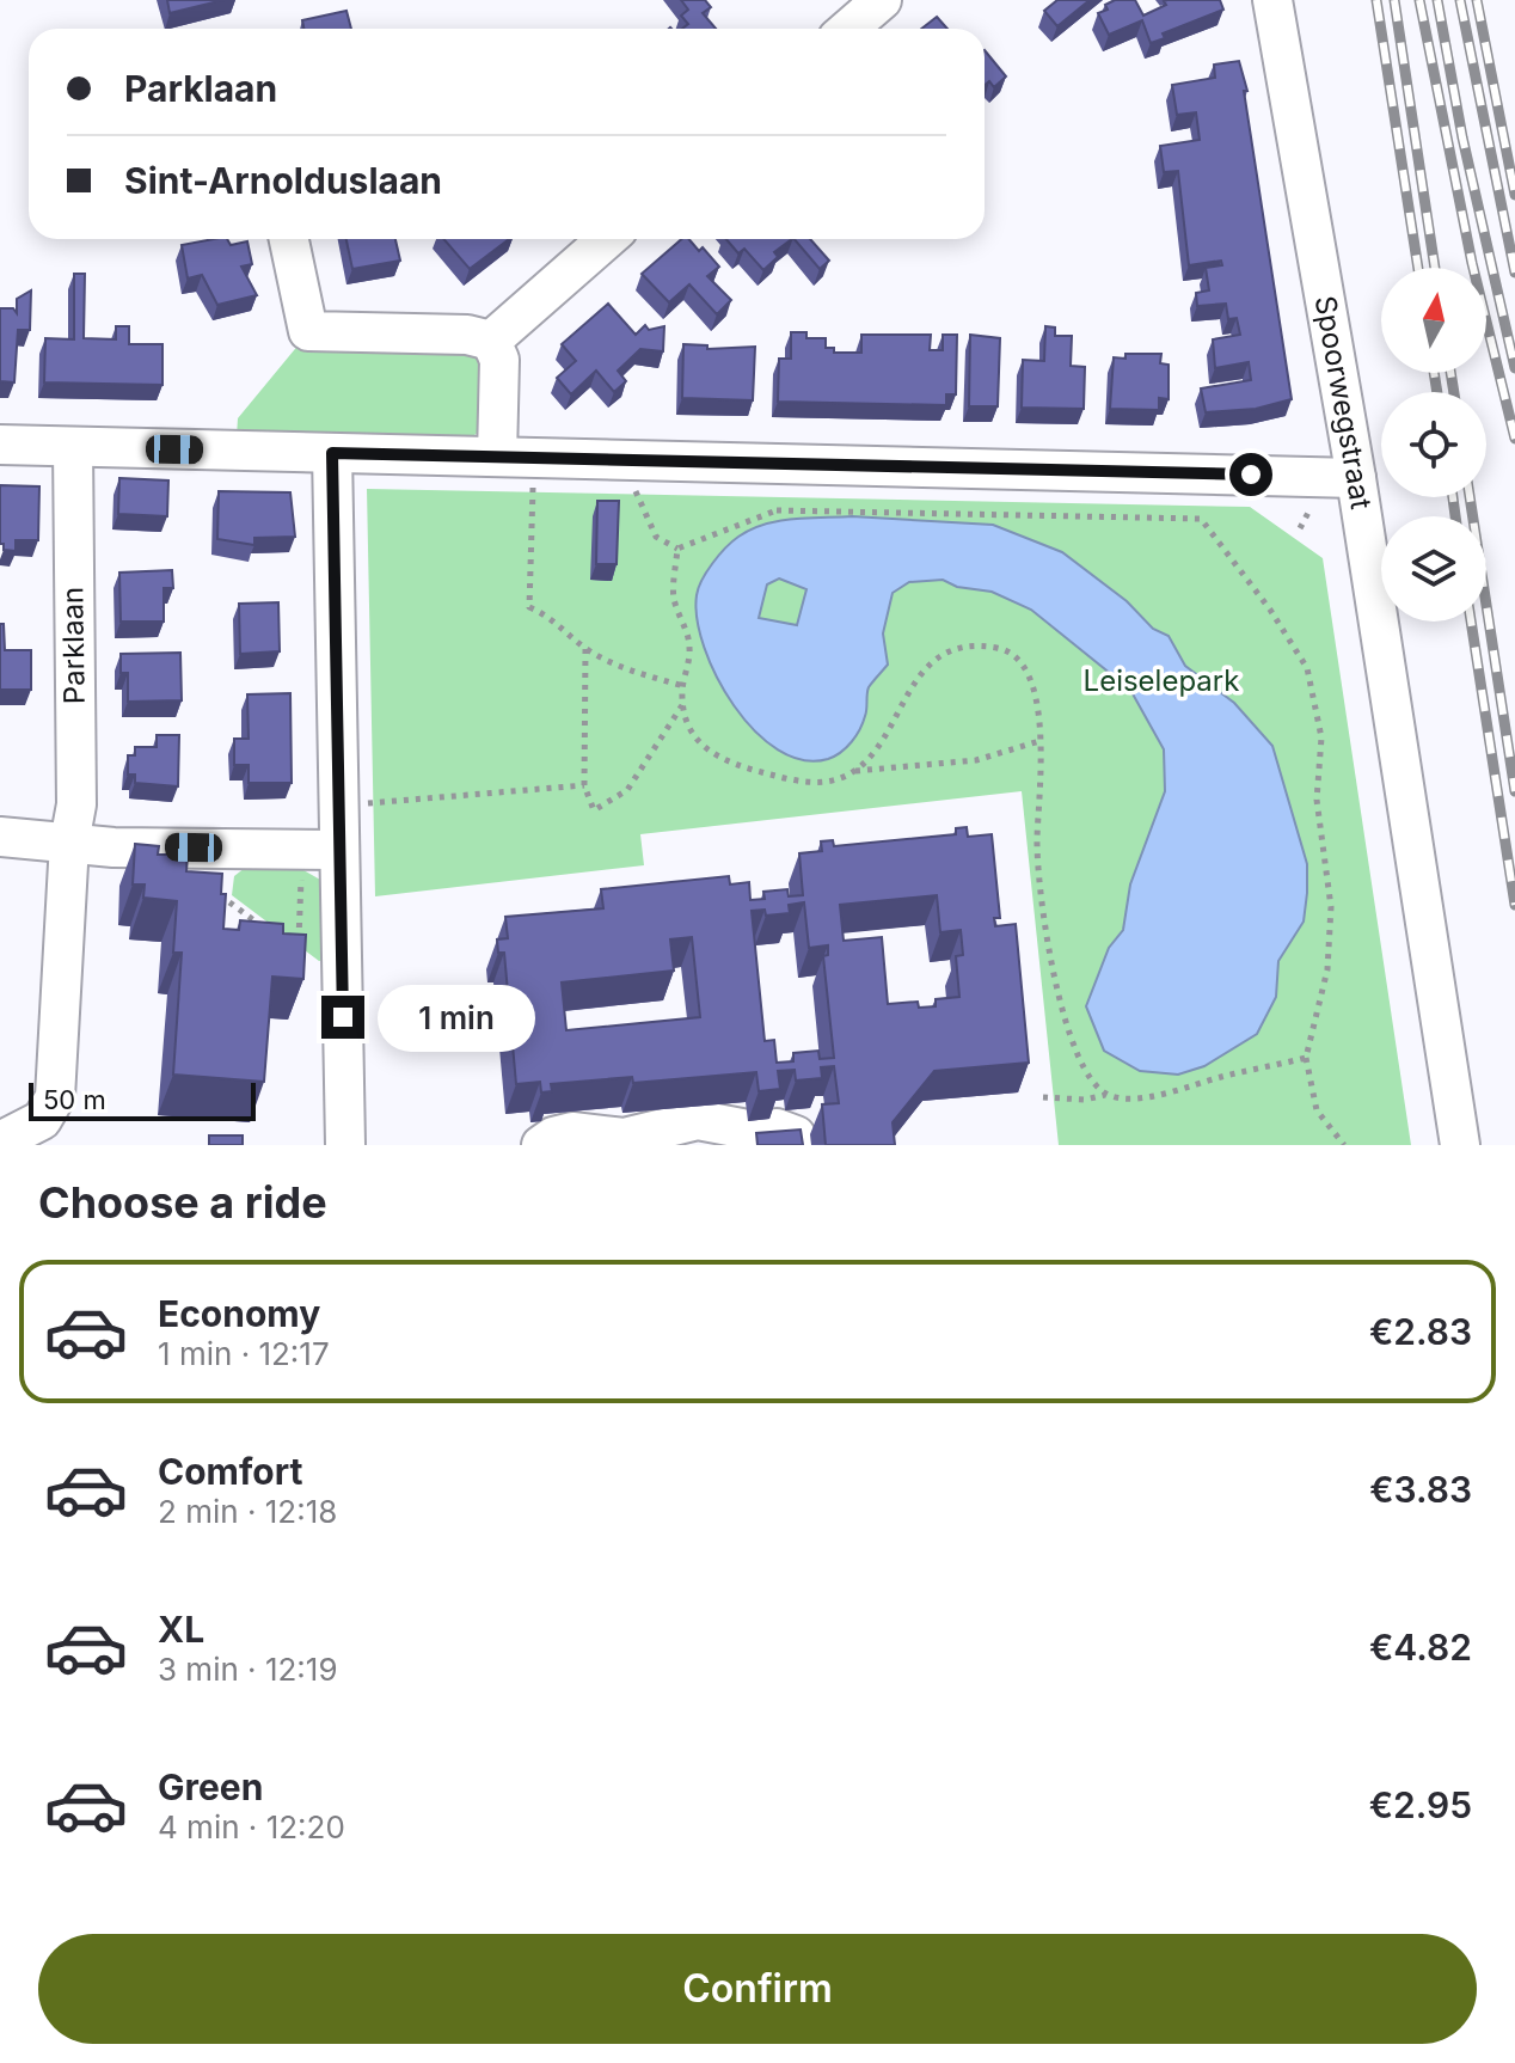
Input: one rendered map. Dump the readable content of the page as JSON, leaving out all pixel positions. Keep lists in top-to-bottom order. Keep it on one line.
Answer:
{"streets":{"street":["Spoorwegstraat","Parklaan"]},"parks":["Leiselepark"],"scale_bar":"50 m","north":"top","page":{"banner":["Parklaan","Sint-Arnolduslaan"],"bubble":"1 min","scale":"50 m","heading":"Choose a ride","list":[{"name":"Economy","note":"1 min · 12:17","value":"€2.83"},{"name":"Comfort","note":"2 min · 12:18","value":"€3.83"},{"name":"XL","note":"3 min · 12:19","value":"€4.82"},{"name":"Green","note":"4 min · 12:20","value":"€2.95"}],"buttons":"Confirm"}}
